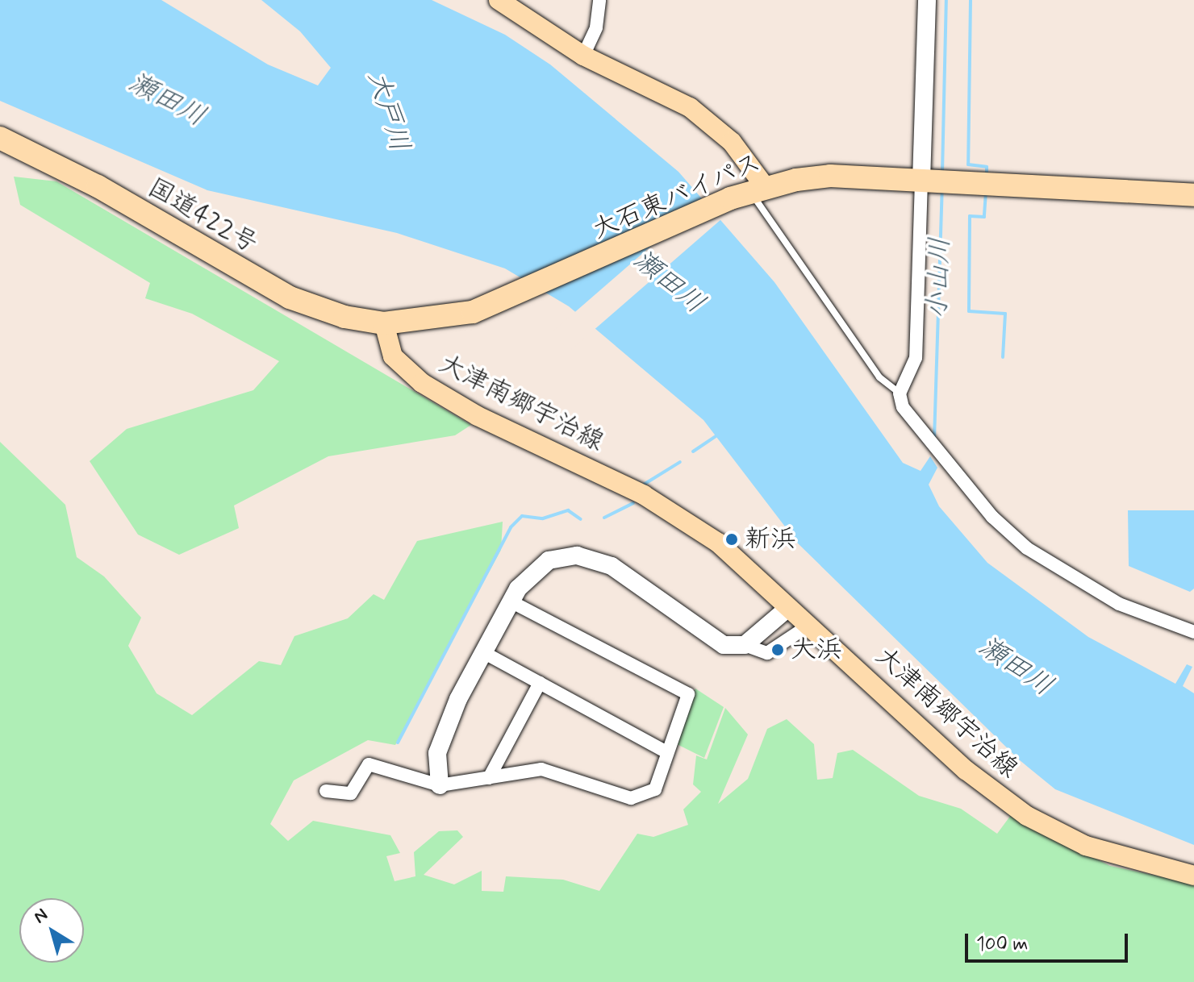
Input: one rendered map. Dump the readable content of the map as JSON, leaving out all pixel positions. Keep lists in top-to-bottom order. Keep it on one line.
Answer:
{"streets":{"highway":["大石東バイパス","国道422号"],"main road":["大津南郷宇治線"]},"crossings":[["大石東バイパス","国道422号"],["大石東バイパス","大津南郷宇治線"],["国道422号","大津南郷宇治線"]],"water":["瀬田川","大戸川","小山川"],"places":["新浜","大浜"],"scale_bar":"100 m","north":"top left"}
